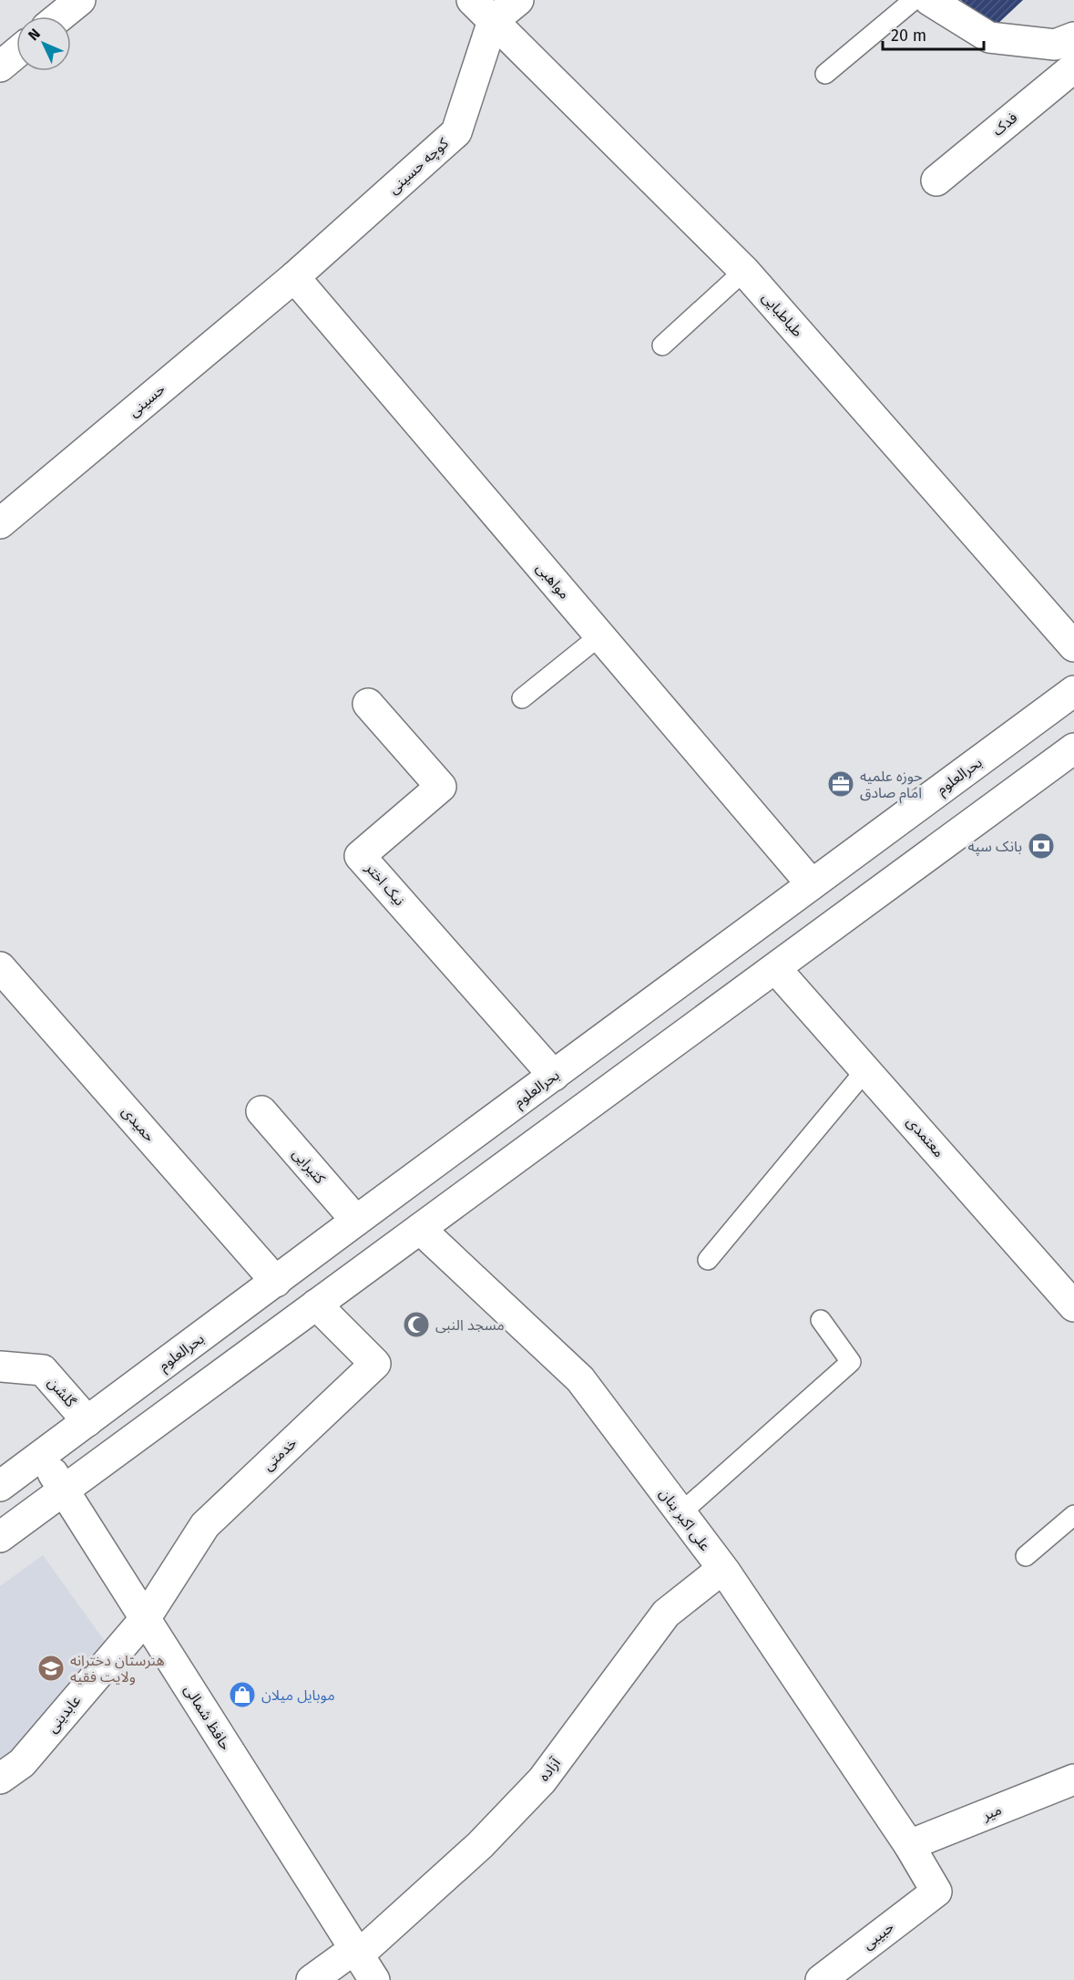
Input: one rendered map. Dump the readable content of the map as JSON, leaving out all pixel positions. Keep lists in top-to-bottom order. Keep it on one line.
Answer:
{"streets":{"street":["فدک","کوچه حسینی","طباطبایی","حسینی","مواهبی","بحرالعلوم","نیک اختر","حمیدی","معتمدی","کتیرایی","گلشن","خدمتی","علی اکبر بنان","عابدینی","حافظ شمالی","آزاده","میر","حبیبی"]},"crossings":[["کوچه حسینی","طباطبایی"],["کوچه حسینی","حسینی"],["کوچه حسینی","مواهبی"],["حسینی","مواهبی"],["مواهبی","بحرالعلوم"],["بحرالعلوم","نیک اختر"],["بحرالعلوم","حمیدی"],["بحرالعلوم","کتیرایی"],["بحرالعلوم","گلشن"],["بحرالعلوم","حافظ شمالی"],["خدمتی","عابدینی"],["خدمتی","حافظ شمالی"],["علی اکبر بنان","آزاده"],["علی اکبر بنان","میر"],["علی اکبر بنان","حبیبی"],["عابدینی","حافظ شمالی"],["حافظ شمالی","آزاده"]],"places":{"office":["حوزه علمیه امام صادق"],"bank":["بانک سپه"],"mosque":["مسجد النبی"],"school or university":["هنرستان دخترانه ولایت فقیه"],"shop":["موبایل میلان"]},"scale_bar":"20 m","north":"top left"}
